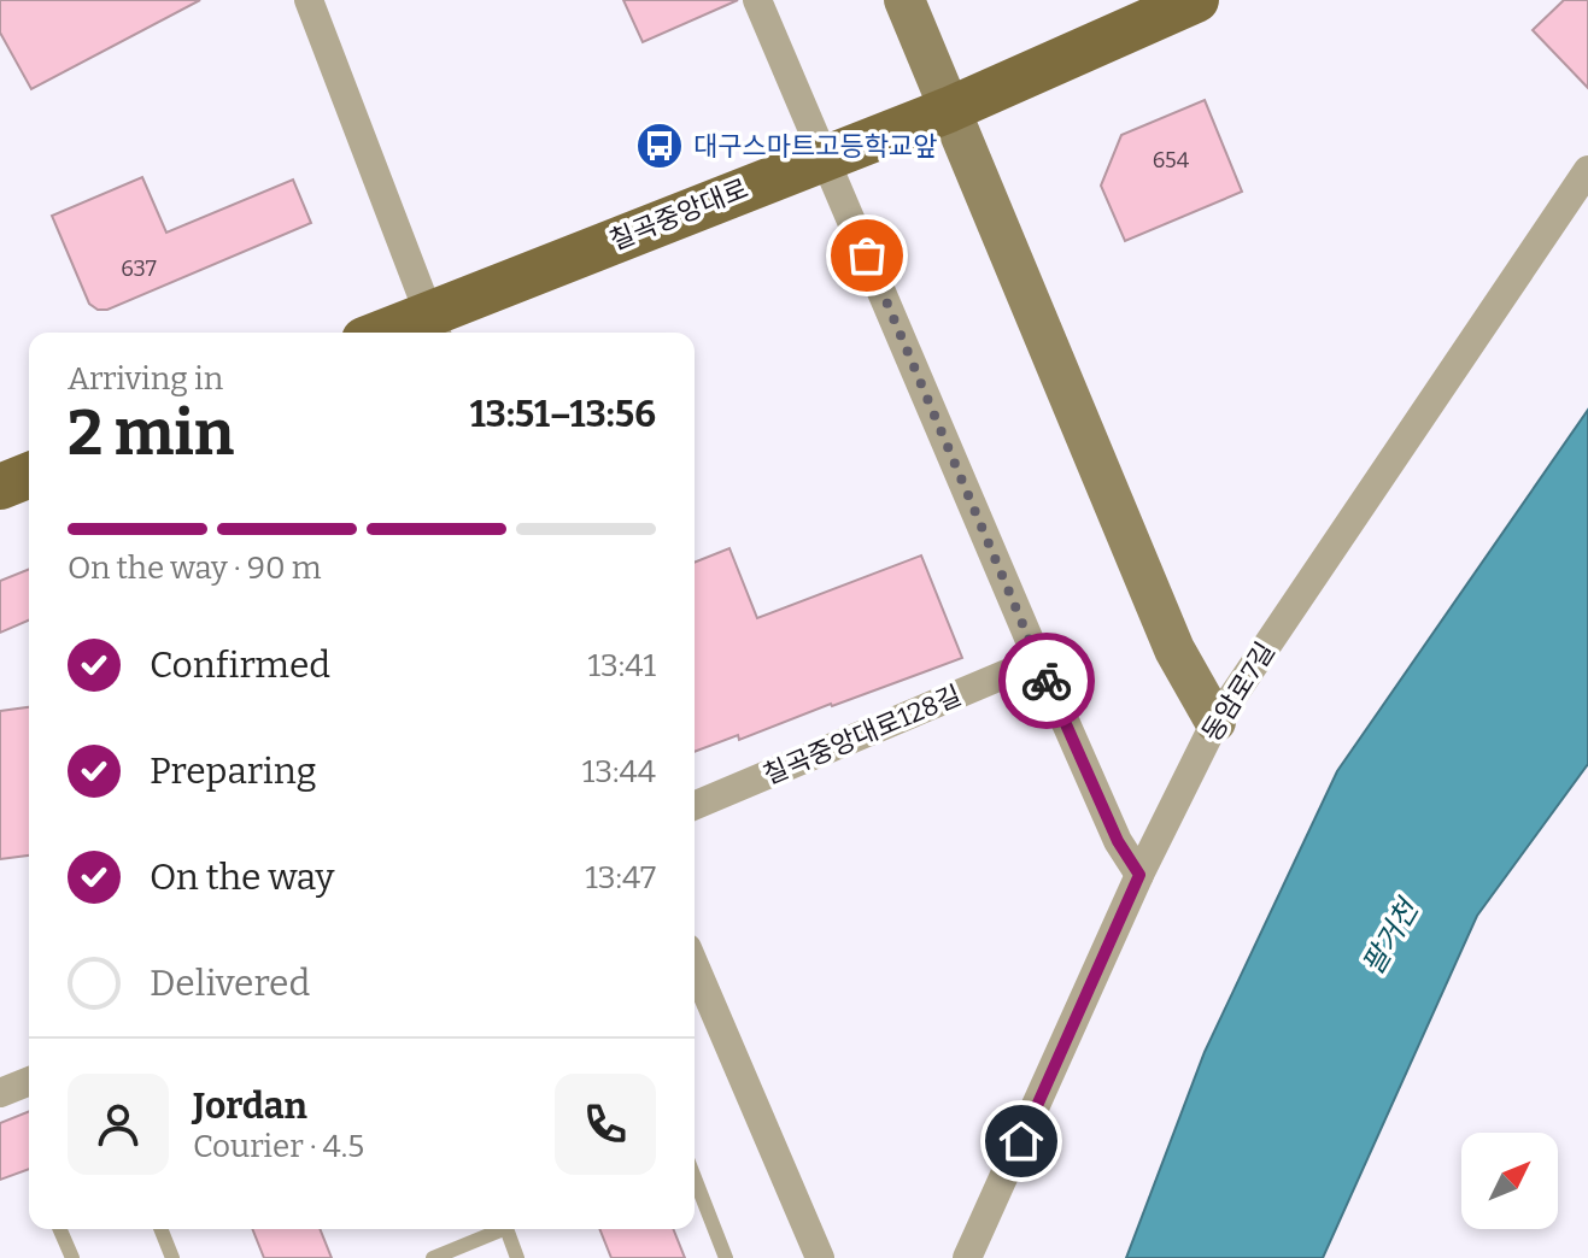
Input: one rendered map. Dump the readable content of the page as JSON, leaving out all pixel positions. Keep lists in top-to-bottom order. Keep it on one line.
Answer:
{"streets":{"main road":["칠곡중앙대로"],"street":["동암로7길","칠곡중앙대로128길"]},"water":["팔거천"],"places":{"bus stop":["대구스마트고등학교앞"]},"house_numbers":["654","637"],"north":"top right","page":{"heading":["2 min","Arriving in","13:51–13:56"],"panel":["Jordan","Courier · 4.5"],"bar":"On the way · 90 m","list":[["Confirmed","13:41"],["Preparing","13:44"],["On the way","13:47"],"Delivered"]}}
